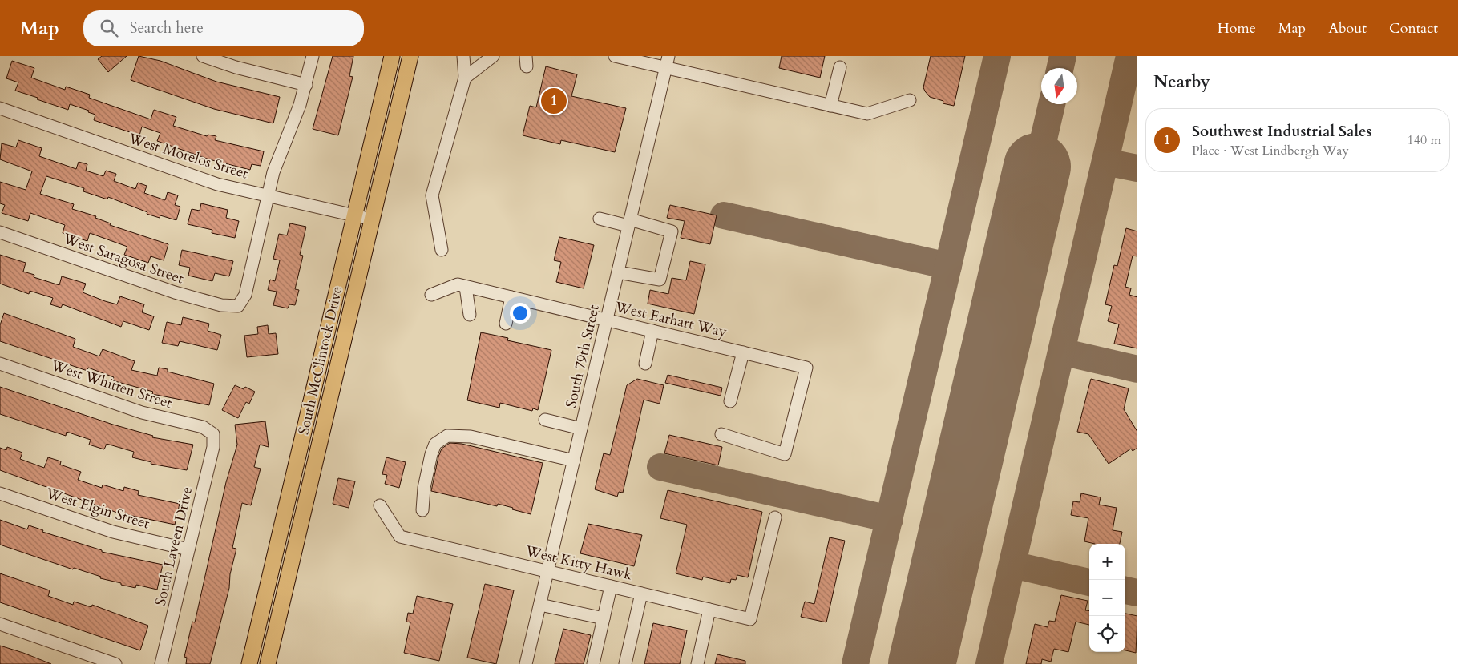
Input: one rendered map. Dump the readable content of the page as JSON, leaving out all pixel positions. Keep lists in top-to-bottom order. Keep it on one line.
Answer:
{"streets":{"main road":["South McClintock Drive"],"street":["West Morelos Street","West Saragosa Street","West Earhart Way","South 79th Street","West Whitten Street","West Elgin Street","South Laveen Drive","West Kitty Hawk"]},"crossings":[["West Morelos Street","West Saragosa Street"],["West Morelos Street","South McClintock Drive"],["West Earhart Way","South 79th Street"],["South 79th Street","West Kitty Hawk"],["West Whitten Street","South Laveen Drive"],["West Elgin Street","South Laveen Drive"]],"north":"bottom","page":{"header":"Map","search":"Search here","nav":["Home","Map","About","Contact"],"heading":"Nearby","pins":"1","list":[{"mark":"1","name":"Southwest Industrial Sales","note":"Place · West Lindbergh Way","value":"140 m"}],"map_buttons":["+","−"]}}
